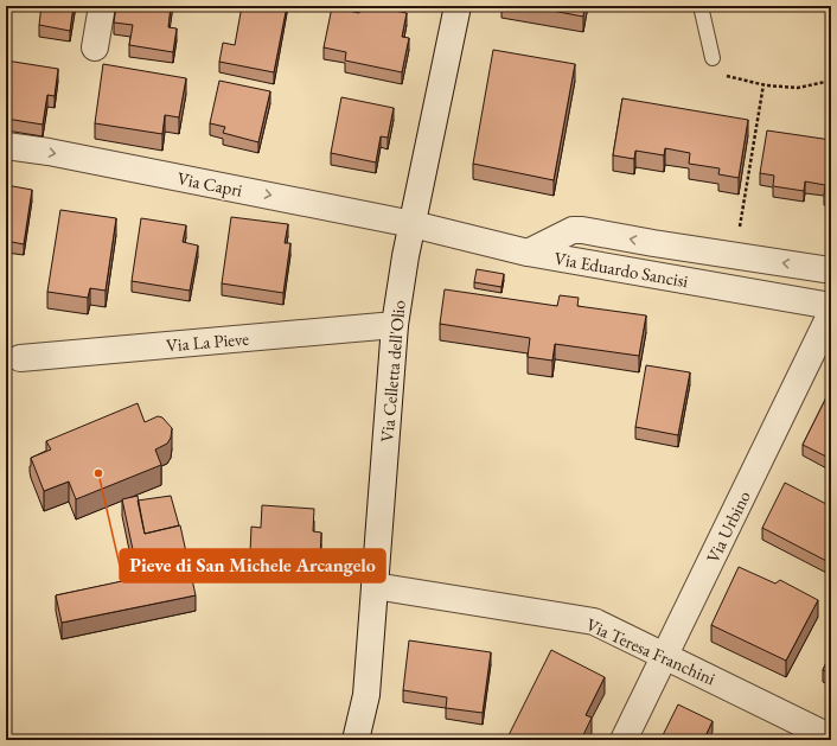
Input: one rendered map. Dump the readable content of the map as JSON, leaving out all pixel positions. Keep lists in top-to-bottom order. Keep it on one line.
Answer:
{"streets":{"street":["Via Capri","Via Eduardo Sancisi","Via La Pieve","Via Celletta dell'Olio","Via Urbino","Via Teresa Franchini"]},"crossings":[["Via Capri","Via Eduardo Sancisi"],["Via Capri","Via Celletta dell'Olio"],["Via Eduardo Sancisi","Via Celletta dell'Olio"],["Via La Pieve","Via Celletta dell'Olio"],["Via Celletta dell'Olio","Via Teresa Franchini"],["Via Urbino","Via Teresa Franchini"]],"one_way":["Via Capri"],"places":["Pieve di San Michele Arcangelo"]}
